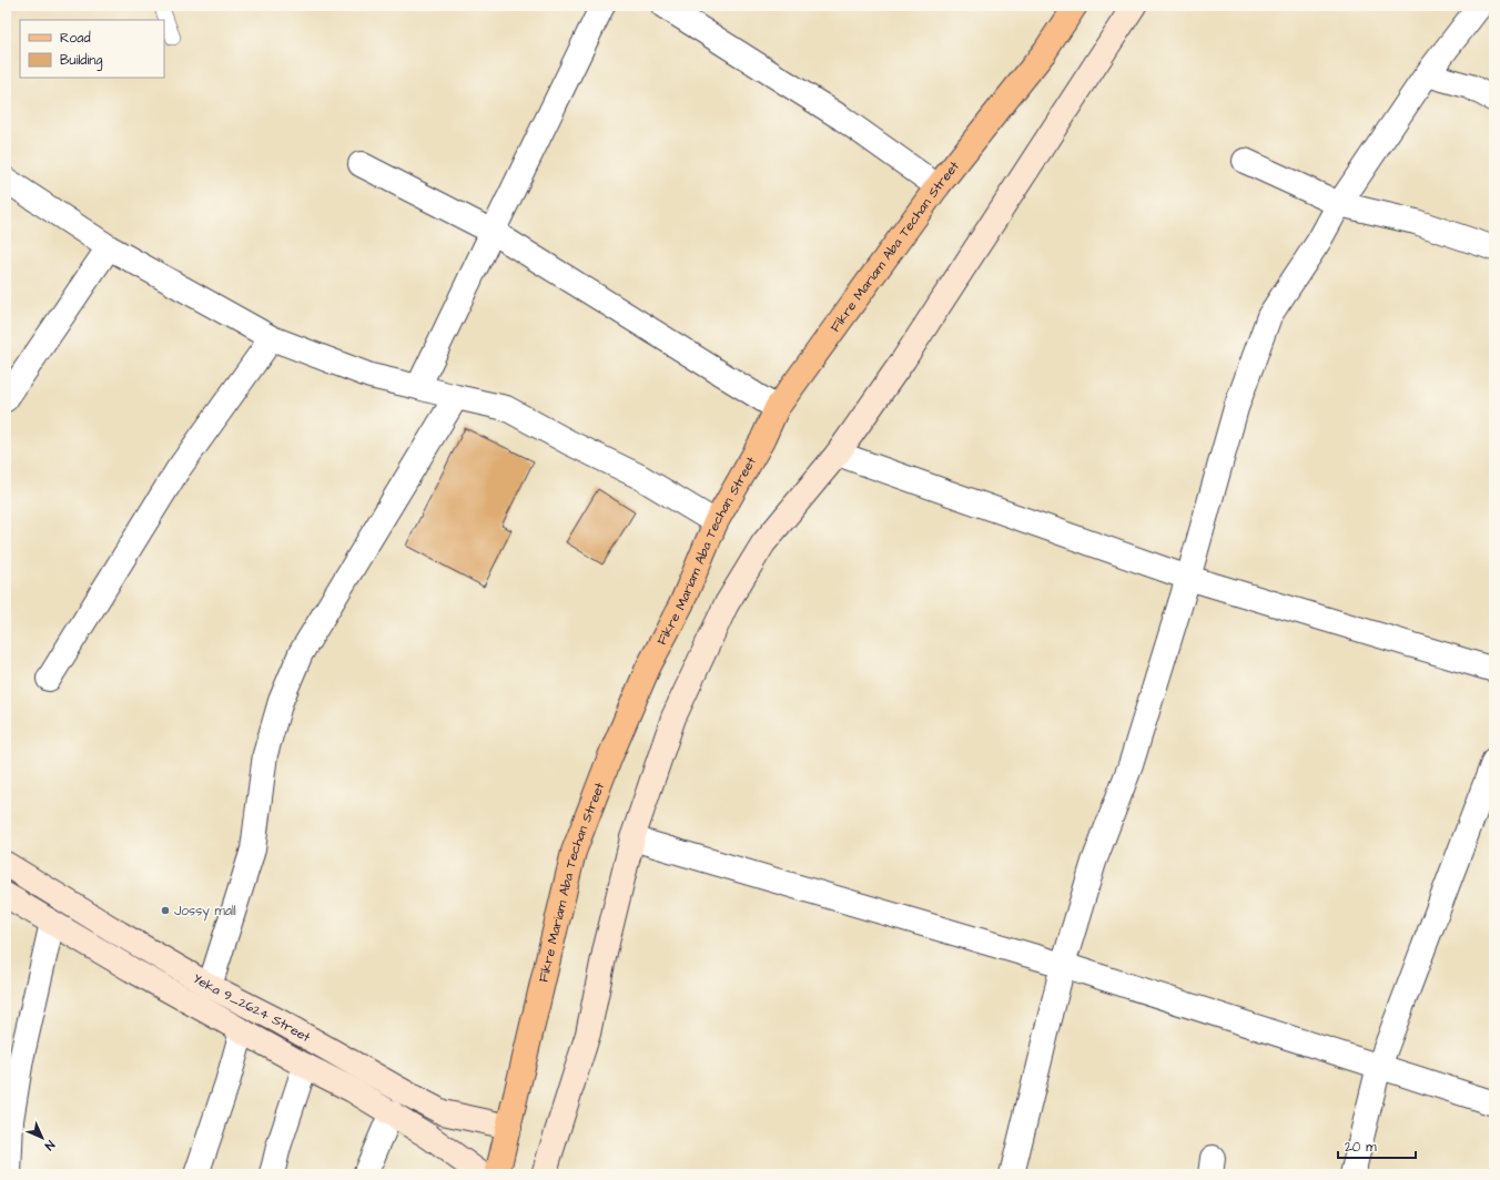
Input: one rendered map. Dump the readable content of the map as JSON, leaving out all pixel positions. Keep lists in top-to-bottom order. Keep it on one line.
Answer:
{"streets":{"main road":["Fikre Mariam Aba Techan Street"],"street":["Yeka 9_2624 Street"]},"crossings":[["Fikre Mariam Aba Techan Street","Yeka 9_2624 Street"]],"places":["Jossy mall"],"legend":["Road","Building"],"scale_bar":"20 m","north":"bottom right"}
